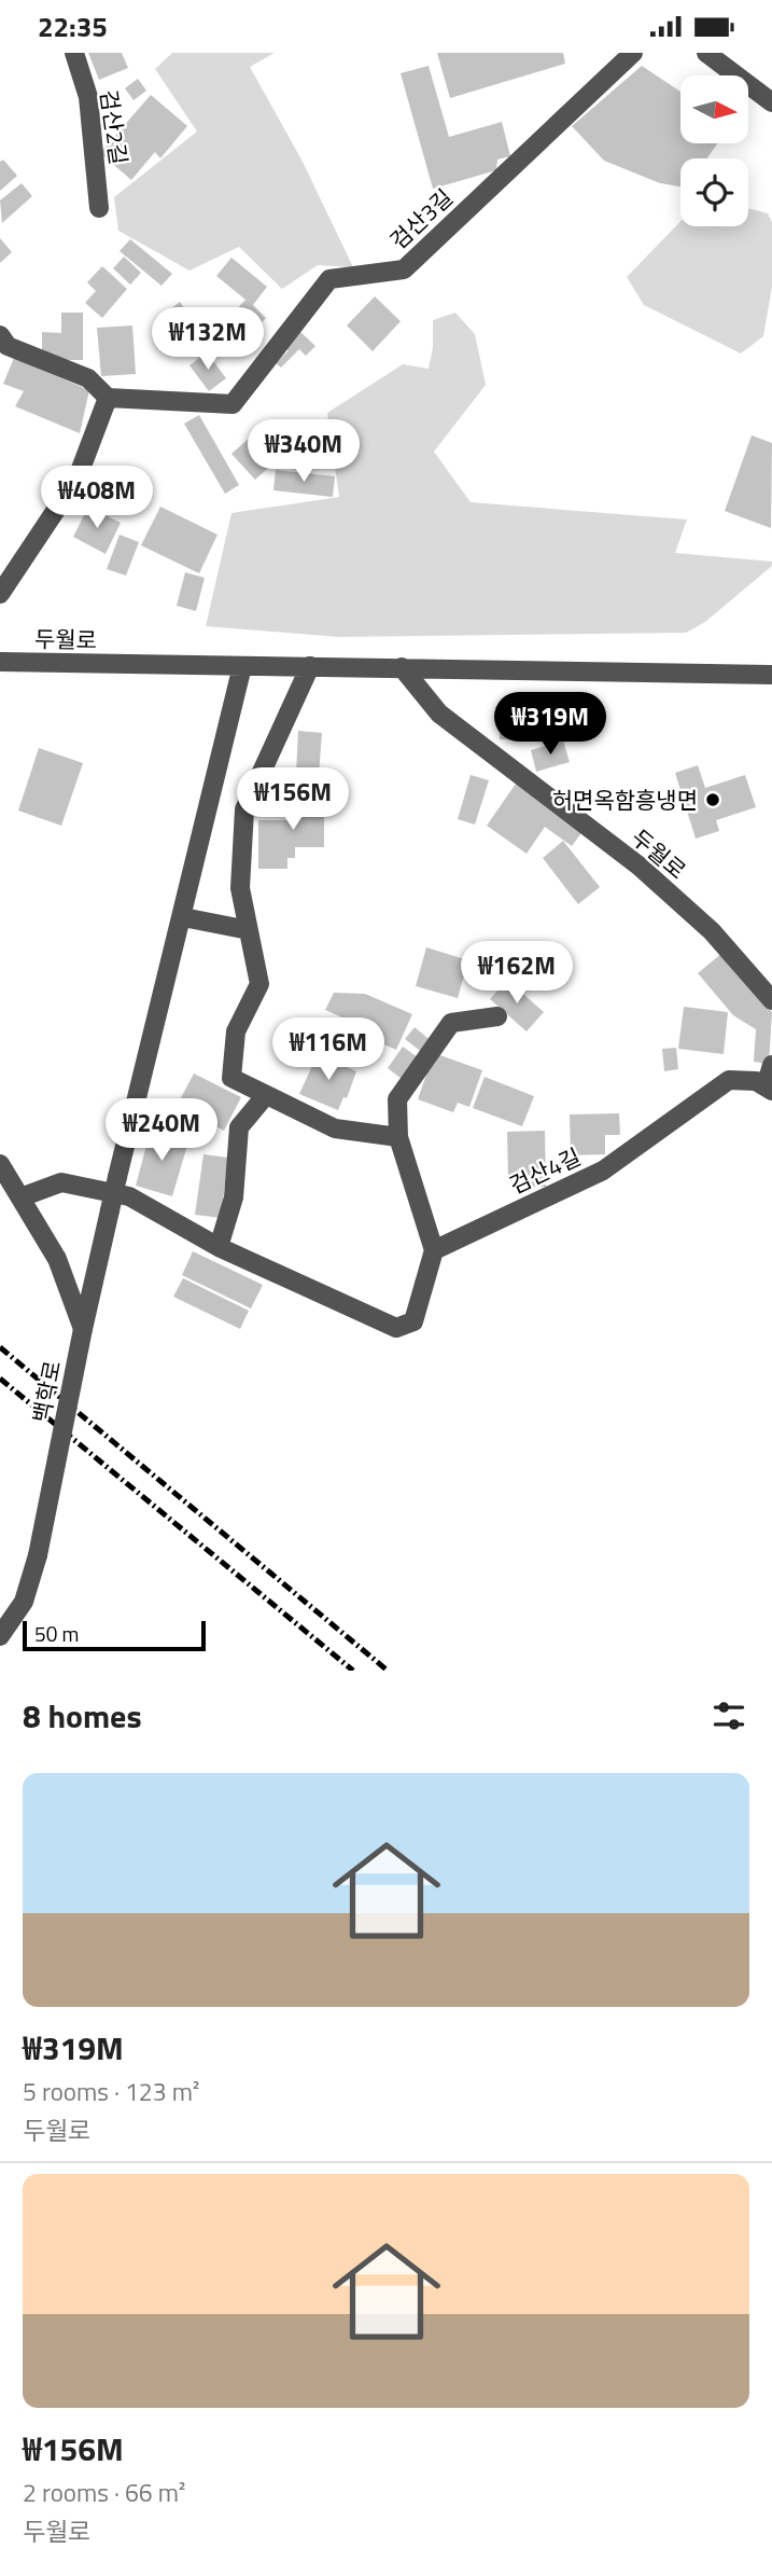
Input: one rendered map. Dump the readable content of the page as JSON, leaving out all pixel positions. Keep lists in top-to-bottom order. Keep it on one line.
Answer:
{"streets":{"street":["검산2길","검산3길","두월로","검산4길","백학로"]},"crossings":[["두월로","백학로"]],"places":["허면옥함흥냉면"],"scale_bar":"50 m","north":"right","page":{"status":"22:35","price":["₩132M","₩340M","₩408M","₩319M","₩156M","₩162M","₩116M","₩240M"],"scale":"50 m","heading":"8 homes","list":[{"name":"₩319M","note":"5 rooms · 123 m² · 두월로"},{"name":"₩156M","note":"2 rooms · 66 m² · 두월로"}]}}
